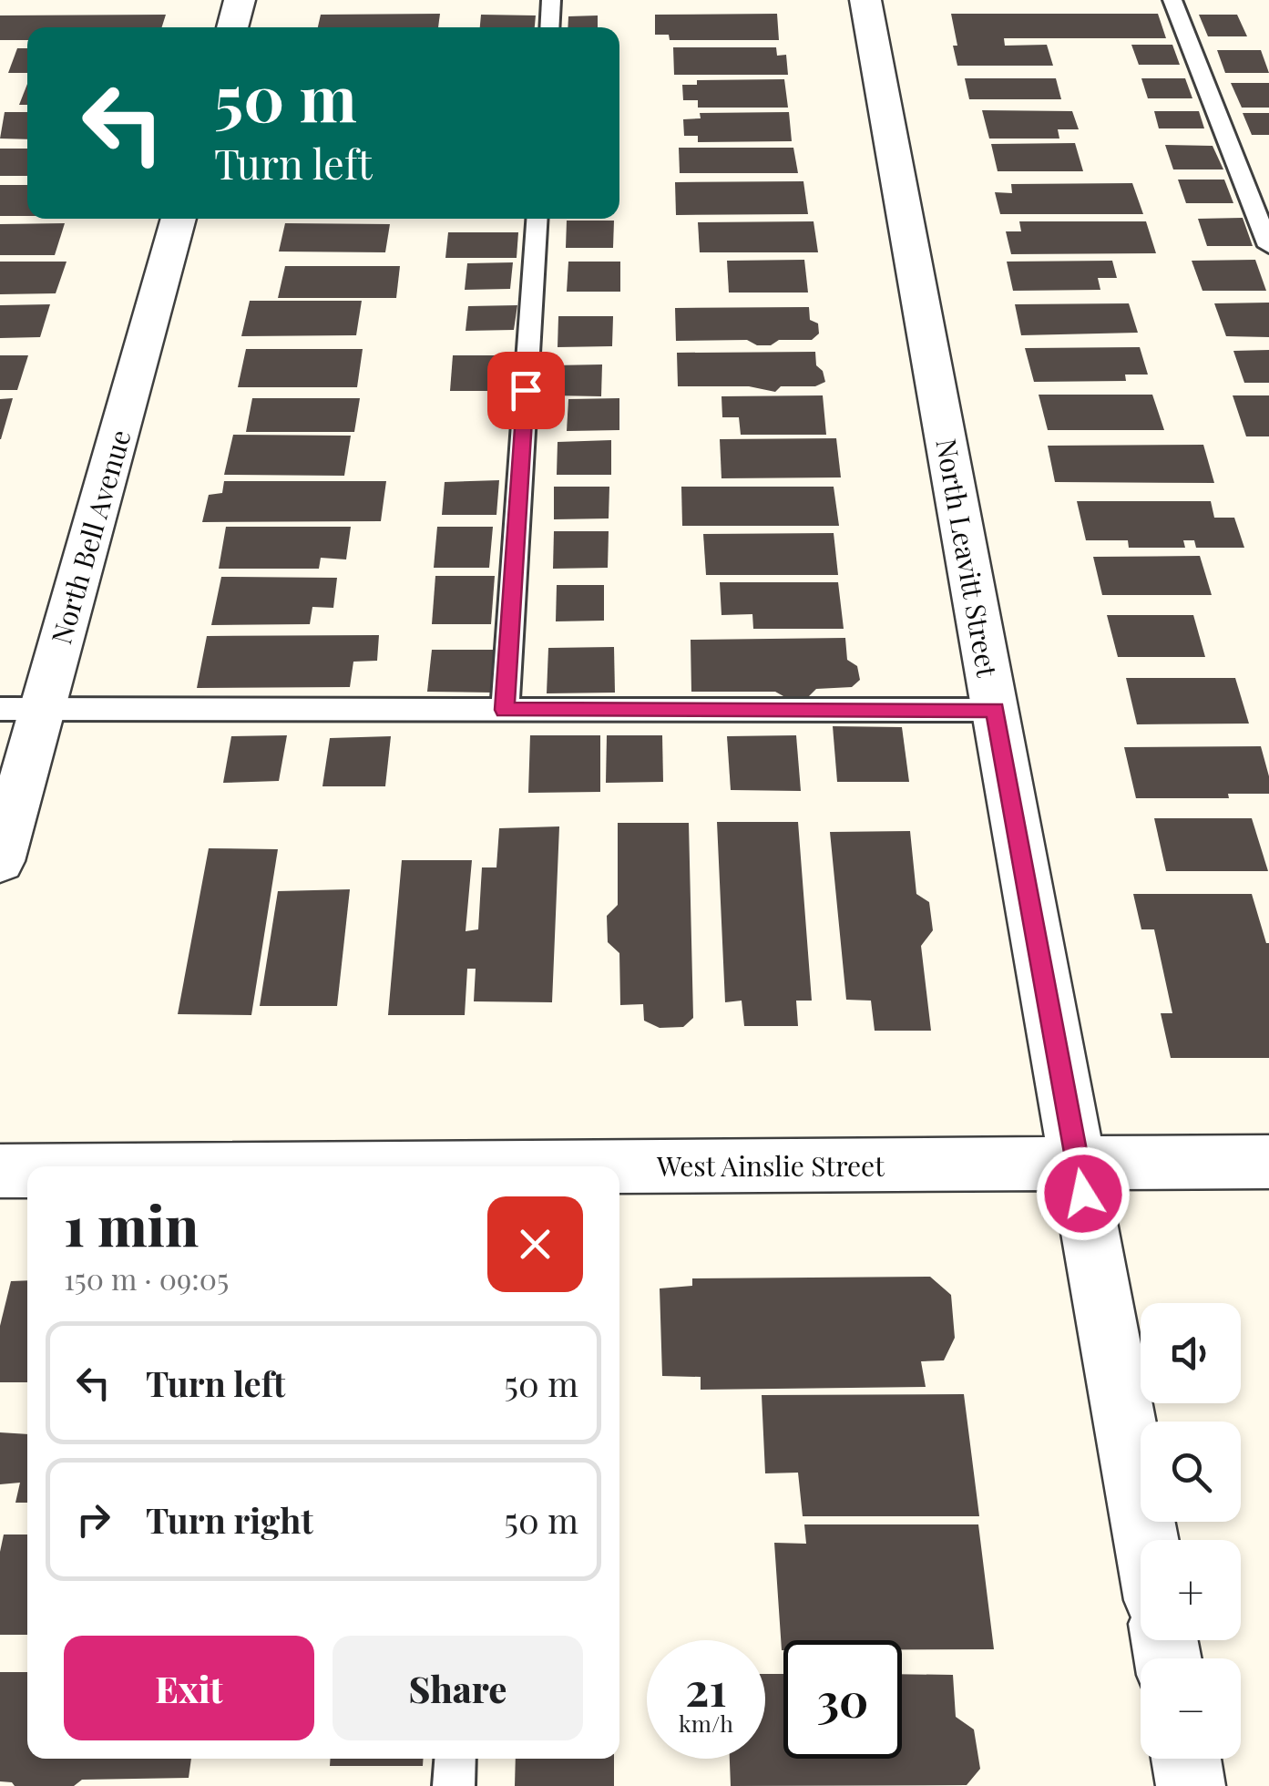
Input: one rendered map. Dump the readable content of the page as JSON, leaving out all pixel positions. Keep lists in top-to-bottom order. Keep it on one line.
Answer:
{"streets":{"street":["North Bell Avenue","North Leavitt Street","West Ainslie Street"]},"crossings":[["North Leavitt Street","West Ainslie Street"]],"page":{"turn":["50 m","Turn left"],"heading":["1 min","150 m · 09:05"],"map_buttons":["+","−"],"list":[{"name":"Turn left","value":"50 m"},{"name":"Turn right","value":"50 m"}],"buttons":["Exit","Share"],"speed":"21 km/h","limit":"30"}}
